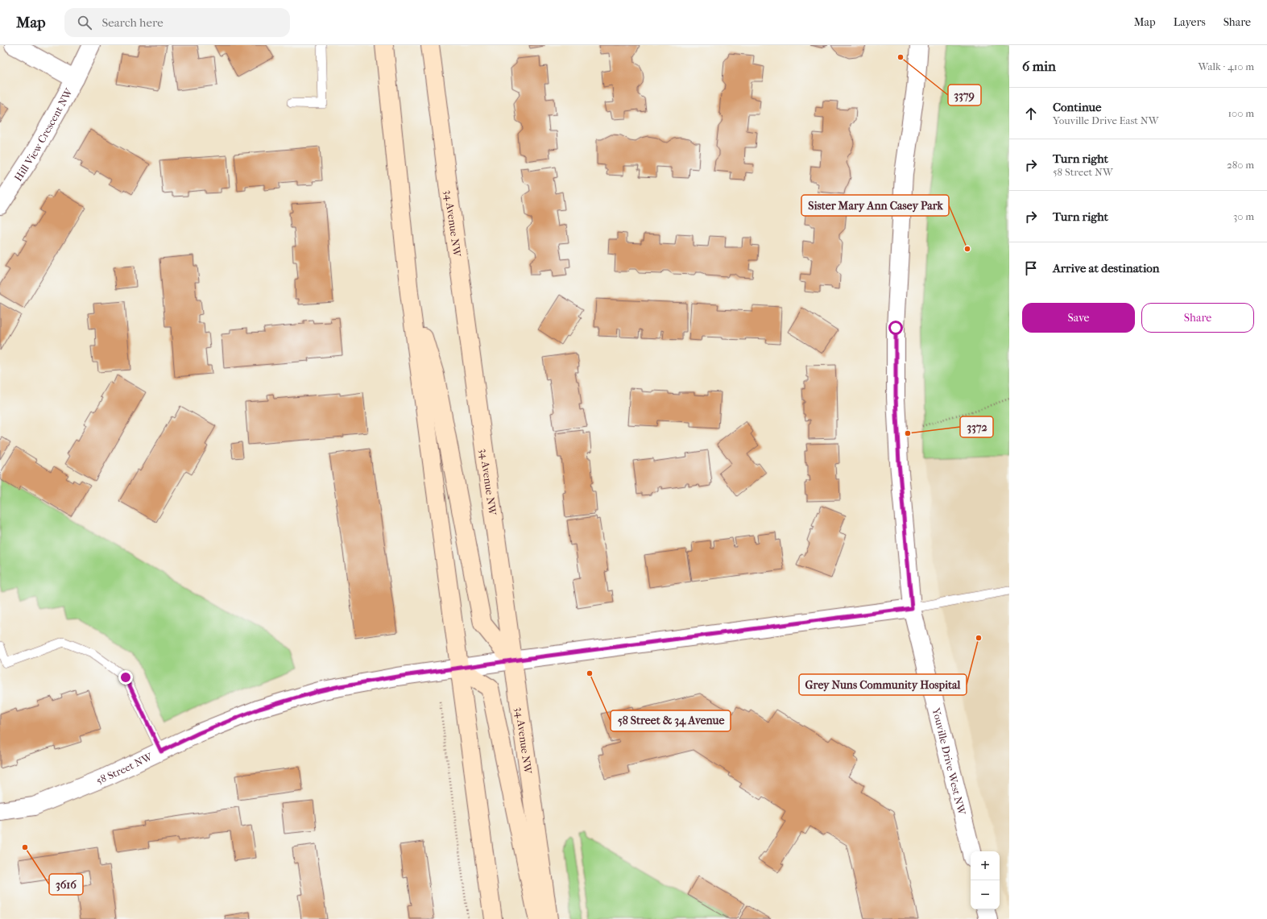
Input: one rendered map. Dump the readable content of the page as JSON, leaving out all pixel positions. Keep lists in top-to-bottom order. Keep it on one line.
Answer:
{"streets":{"main road":["34 Avenue NW"],"street":["Hill View Crescent NW","Youville Drive West NW","58 Street NW"]},"crossings":[["34 Avenue NW","58 Street NW"],["Youville Drive West NW","58 Street NW"]],"places":["3379","Sister Mary Ann Casey Park","3372","Grey Nuns Community Hospital","58 Street & 34 Avenue","3616"],"page":{"header":"Map","search":"Search here","nav":["Map","Layers","Share"],"heading":["6 min","Walk · 410 m"],"list":[["Continue","Youville Drive East NW","100 m"],["Turn right","58 Street NW","280 m"],["Turn right","30 m"],"Arrive at destination"],"buttons":["Save","Share"],"map_buttons":["+","−"]}}
